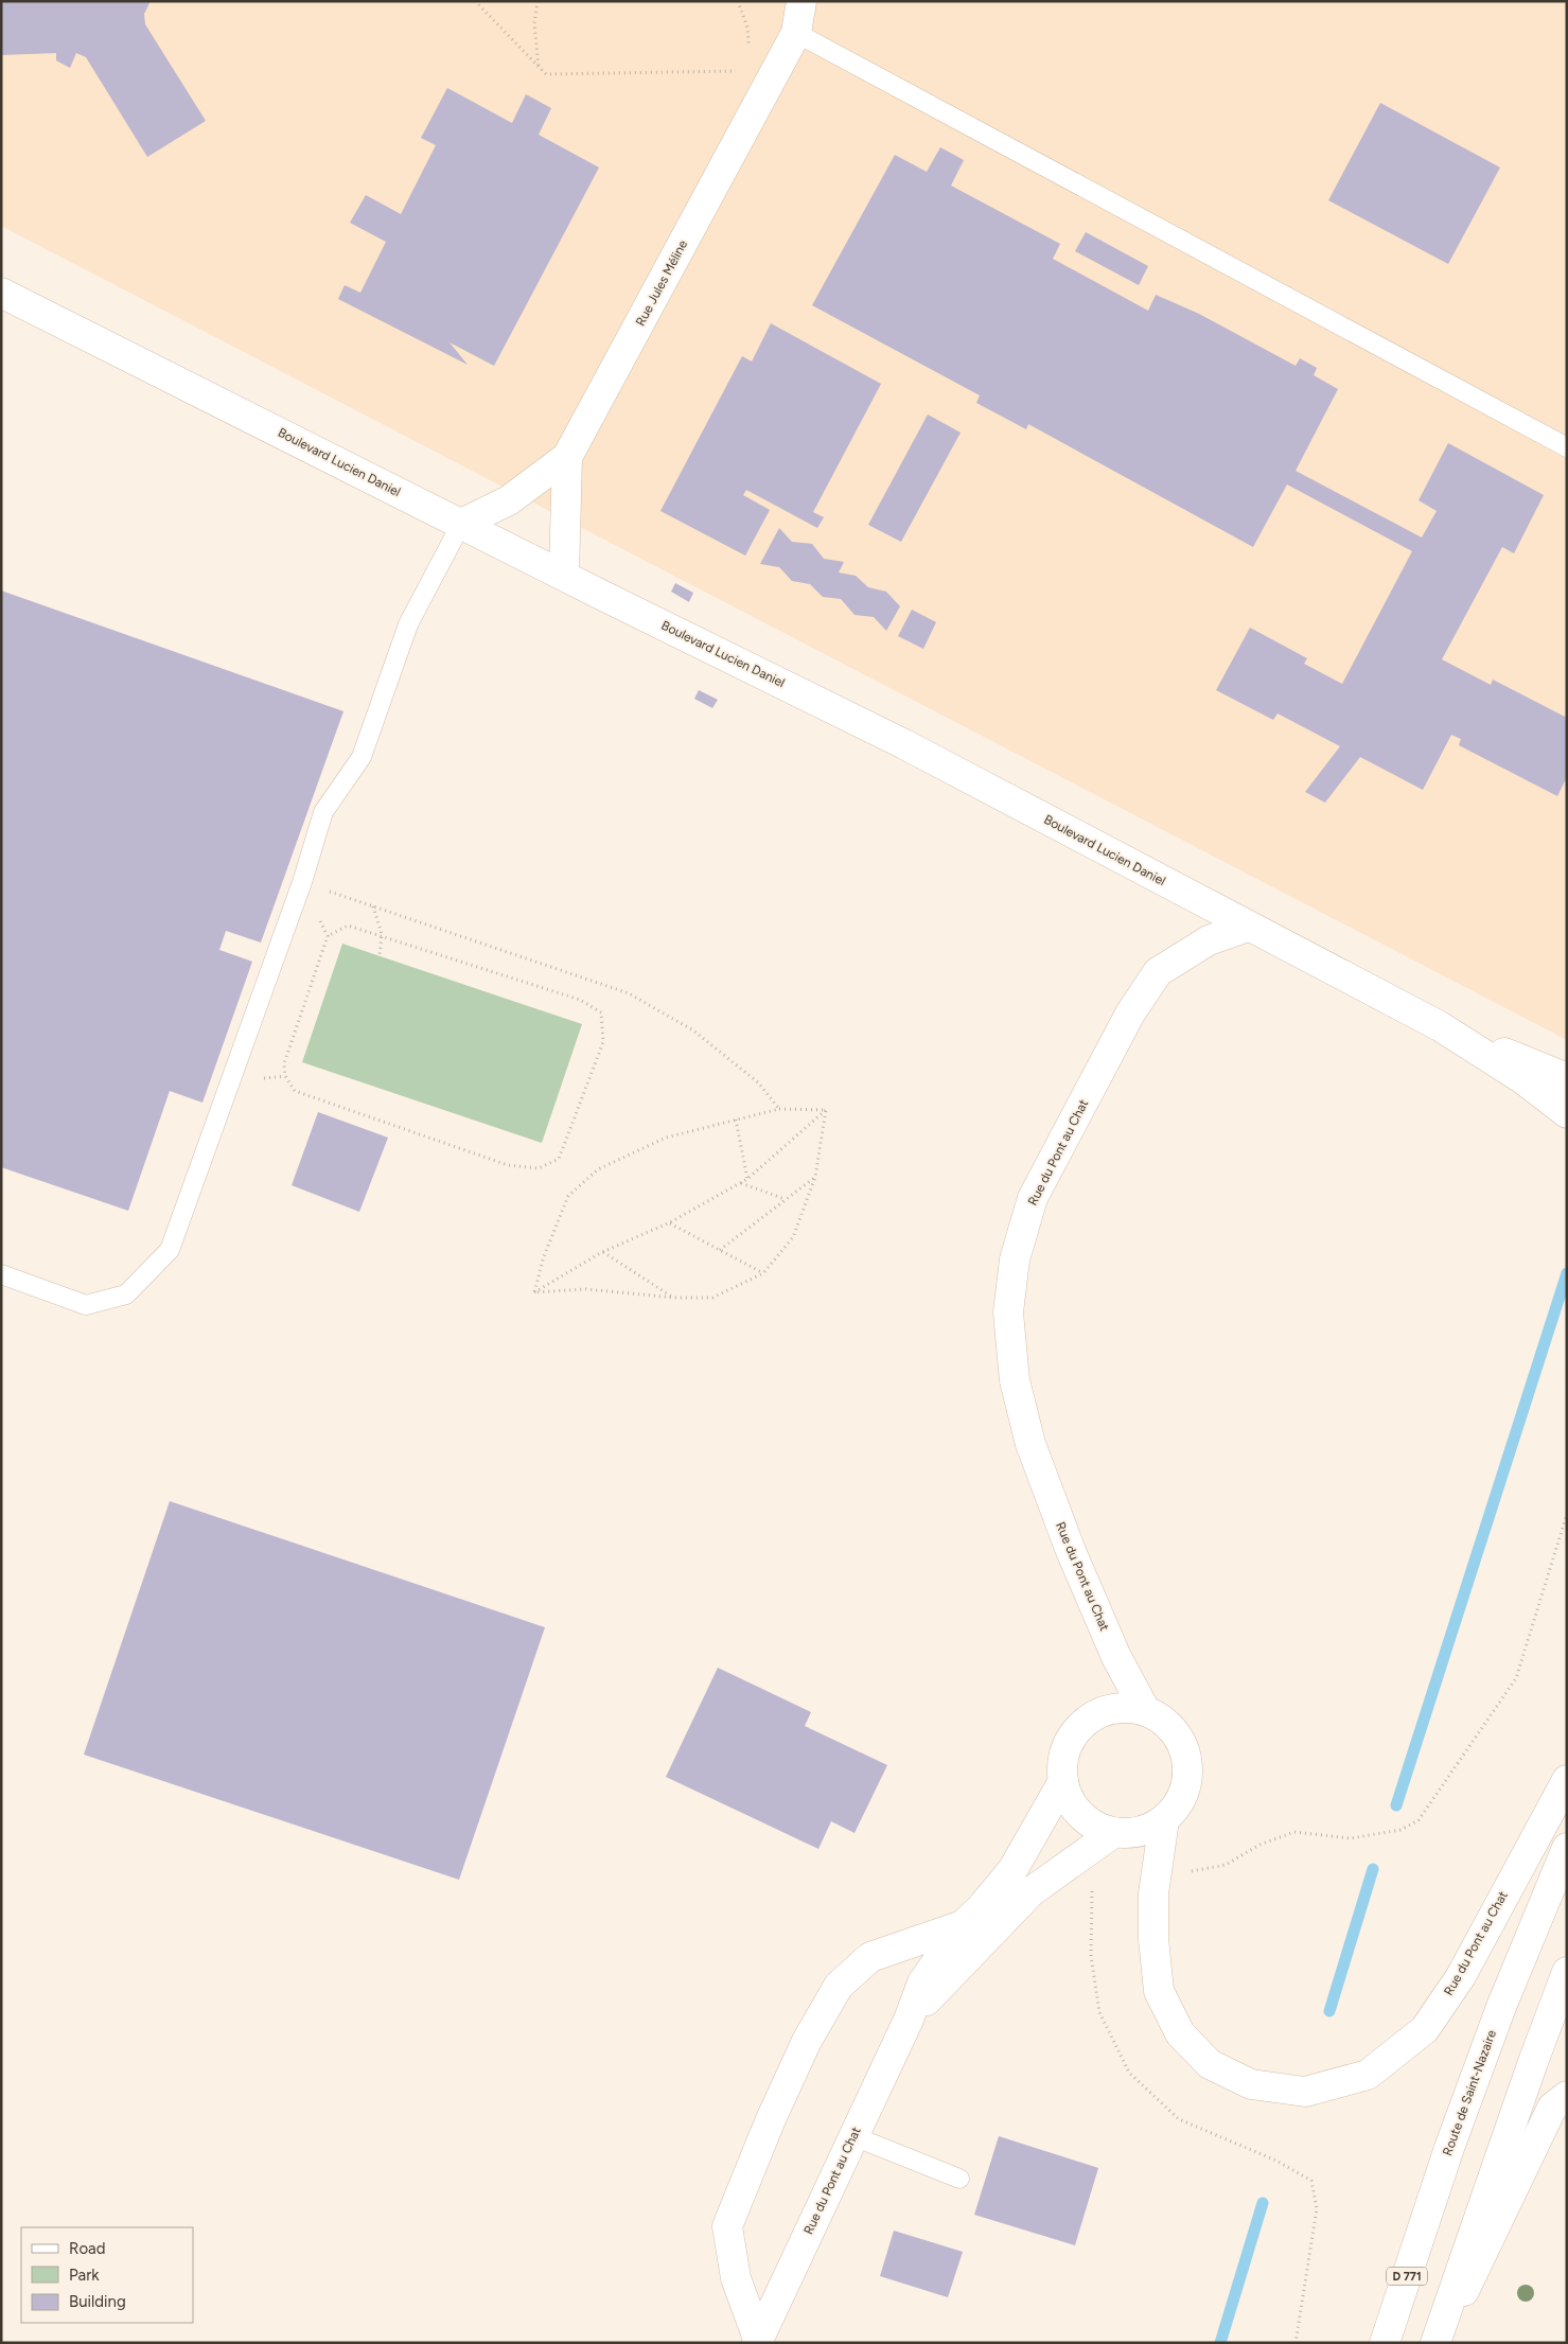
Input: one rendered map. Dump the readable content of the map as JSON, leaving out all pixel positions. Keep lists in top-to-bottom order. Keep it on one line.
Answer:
{"streets":{"street":["Rue Jules Méline","Boulevard Lucien Daniel","Rue du Pont au Chat","Route de Saint-Nazaire","D 771"]},"crossings":[["Rue Jules Méline","Boulevard Lucien Daniel"],["Boulevard Lucien Daniel","Rue du Pont au Chat"]],"legend":["Road","Park","Building"]}
